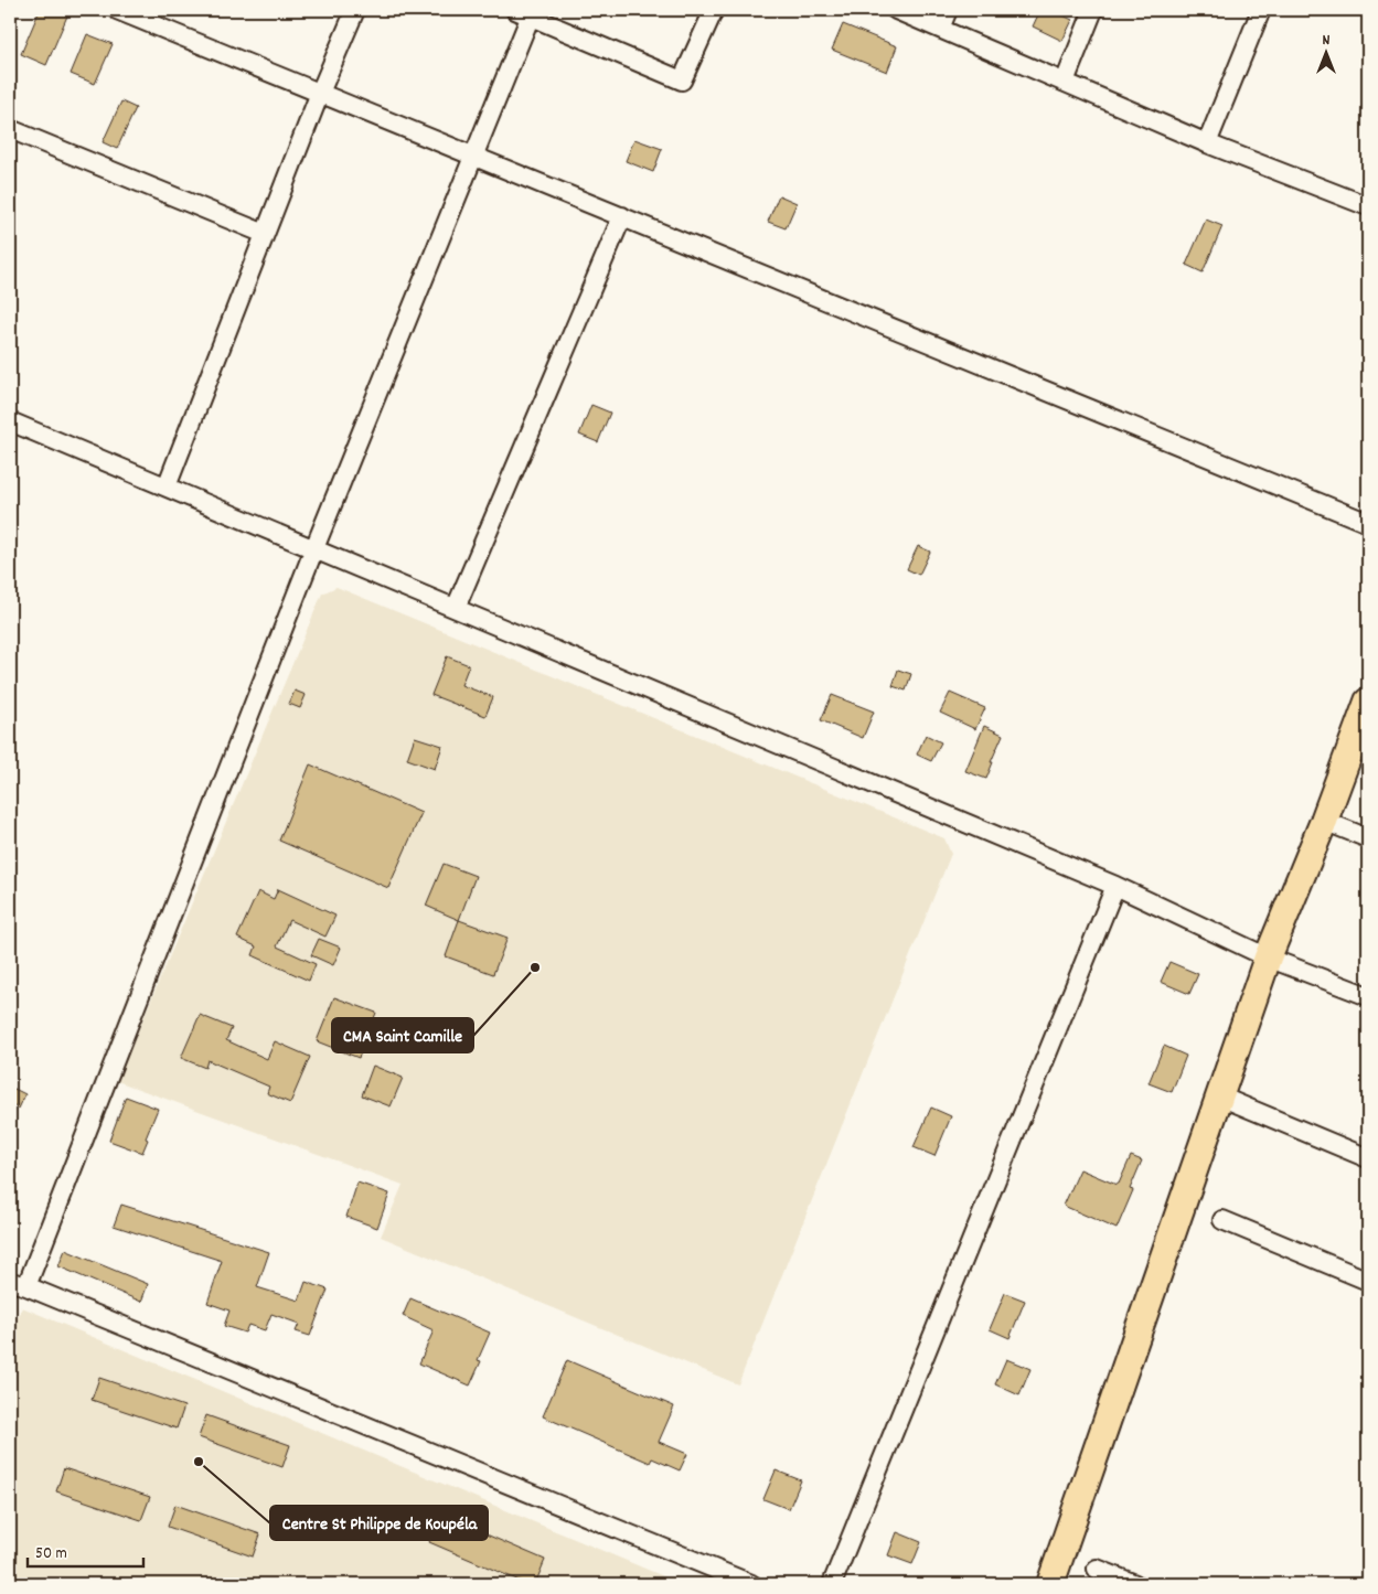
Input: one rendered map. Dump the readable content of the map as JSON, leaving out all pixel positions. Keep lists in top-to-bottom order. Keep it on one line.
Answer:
{"places":["CMA Saint Camille","Centre St Philippe de Koupéla"],"scale_bar":"50 m","north":"top"}
